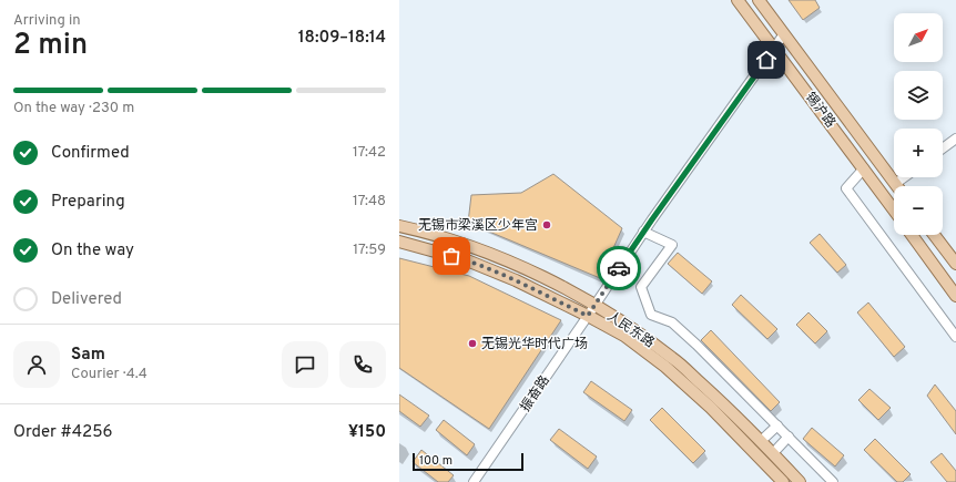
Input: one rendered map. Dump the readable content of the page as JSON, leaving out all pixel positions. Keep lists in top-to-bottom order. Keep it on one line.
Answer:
{"streets":{"main road":["锡沪路","人民东路"],"street":["振奋路"]},"crossings":[["锡沪路","振奋路"],["人民东路","振奋路"]],"places":["无锡市梁溪区少年宫","无锡光华时代广场"],"scale_bar":"100 m","north":"top right","page":{"heading":["2 min","Arriving in","18:09–18:14"],"panel":["Sam","Courier · 4.4","Order #4256","¥150"],"map_buttons":["+","−"],"bar":"On the way · 230 m","list":[["Confirmed","17:42"],["Preparing","17:48"],["On the way","17:59"],"Delivered"],"scale":"100 m"}}
